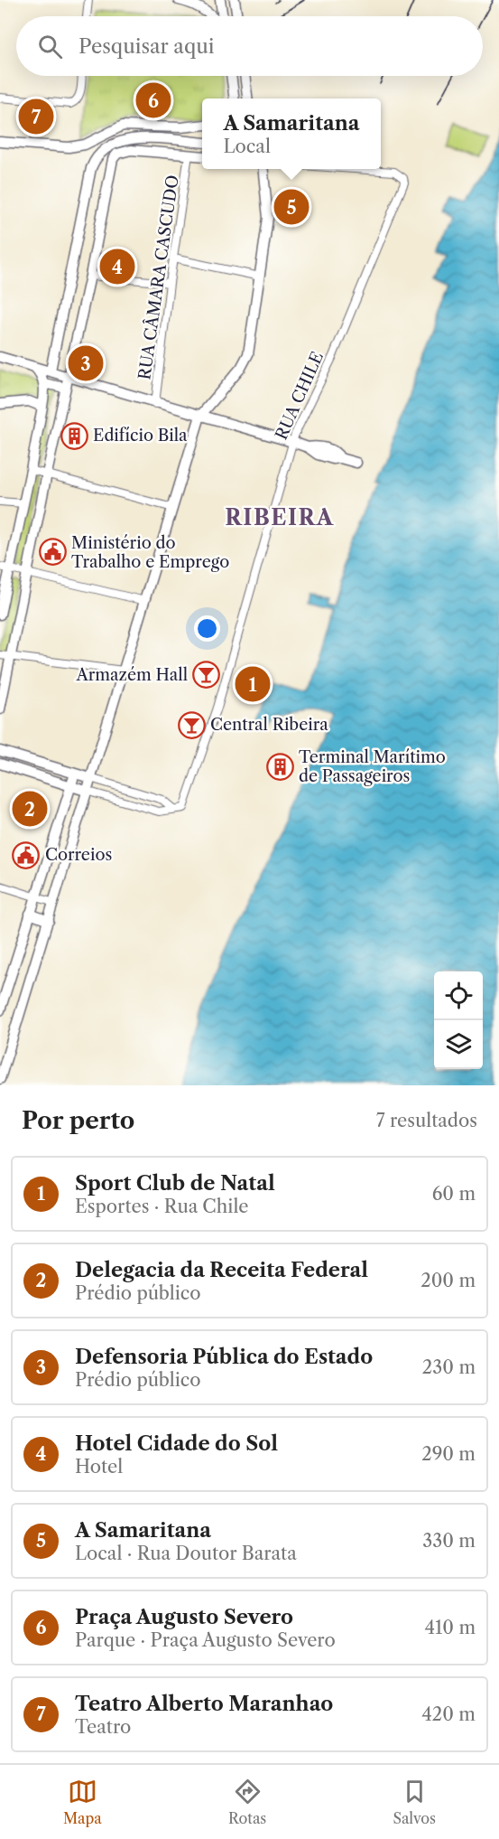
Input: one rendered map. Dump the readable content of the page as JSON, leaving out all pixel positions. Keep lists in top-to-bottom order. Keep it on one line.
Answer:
{"streets":{"street":["RUA CÂMARA CASCUDO","RUA CHILE"]},"districts":["RIBEIRA"],"places":{"building":["Edifício Bila","Terminal Marítimo de Passageiros"],"public building":["Ministério do Trabalho e Emprego","Correios"],"bar":["Armazém Hall","Central Ribeira"]},"page":{"search":"Pesquisar aqui","pins":["6","7","5","4","3","1","2"],"popup":["A Samaritana","Local"],"heading":["Por perto","7 resultados"],"list":[{"mark":"1","name":"Sport Club de Natal","note":"Esportes · Rua Chile","value":"60 m"},{"mark":"2","name":"Delegacia da Receita Federal","note":"Prédio público","value":"200 m"},{"mark":"3","name":"Defensoria Pública do Estado","note":"Prédio público","value":"230 m"},{"mark":"4","name":"Hotel Cidade do Sol","note":"Hotel","value":"290 m"},{"mark":"5","name":"A Samaritana","note":"Local · Rua Doutor Barata","value":"330 m"},{"mark":"6","name":"Praça Augusto Severo","note":"Parque · Praça Augusto Severo","value":"410 m"},{"mark":"7","name":"Teatro Alberto Maranhao","note":"Teatro","value":"420 m"}],"nav":["Mapa","Rotas","Salvos"]}}
